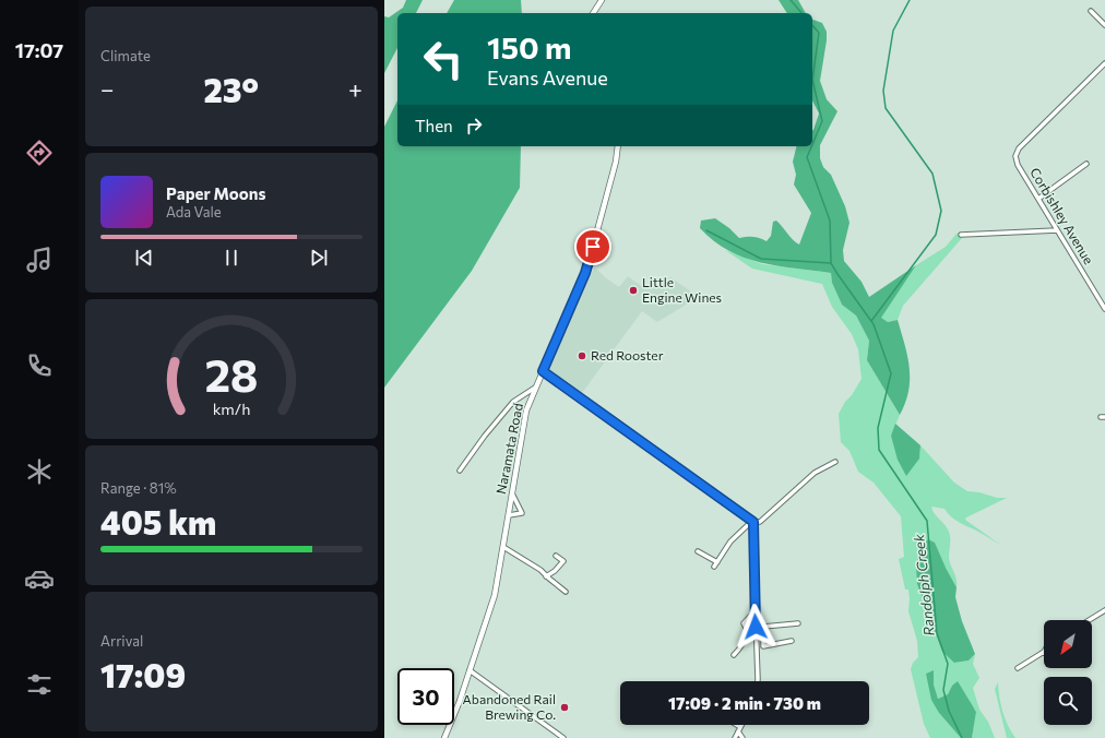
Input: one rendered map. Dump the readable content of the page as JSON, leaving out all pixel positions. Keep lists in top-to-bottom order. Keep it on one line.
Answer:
{"streets":{"main road":["Naramata Road"],"street":["Corbishley Avenue"]},"water":["Randolph Creek"],"places":["Little Engine Wines","Red Rooster","Abandoned Rail Brewing Co."],"north":"bottom left","page":{"tabs":"17:07","tile":["Climate",["Range · 81%","405 km"],["Arrival","17:09"]],"turn":["150 m","Evans Avenue"],"heat":["−","23°","+"],"then":"Then","song":["Paper Moons","Ada Vale"],"limit":"30","trip":"17:09 · 2 min · 730 m","gauge":["28","km/h"]}}
